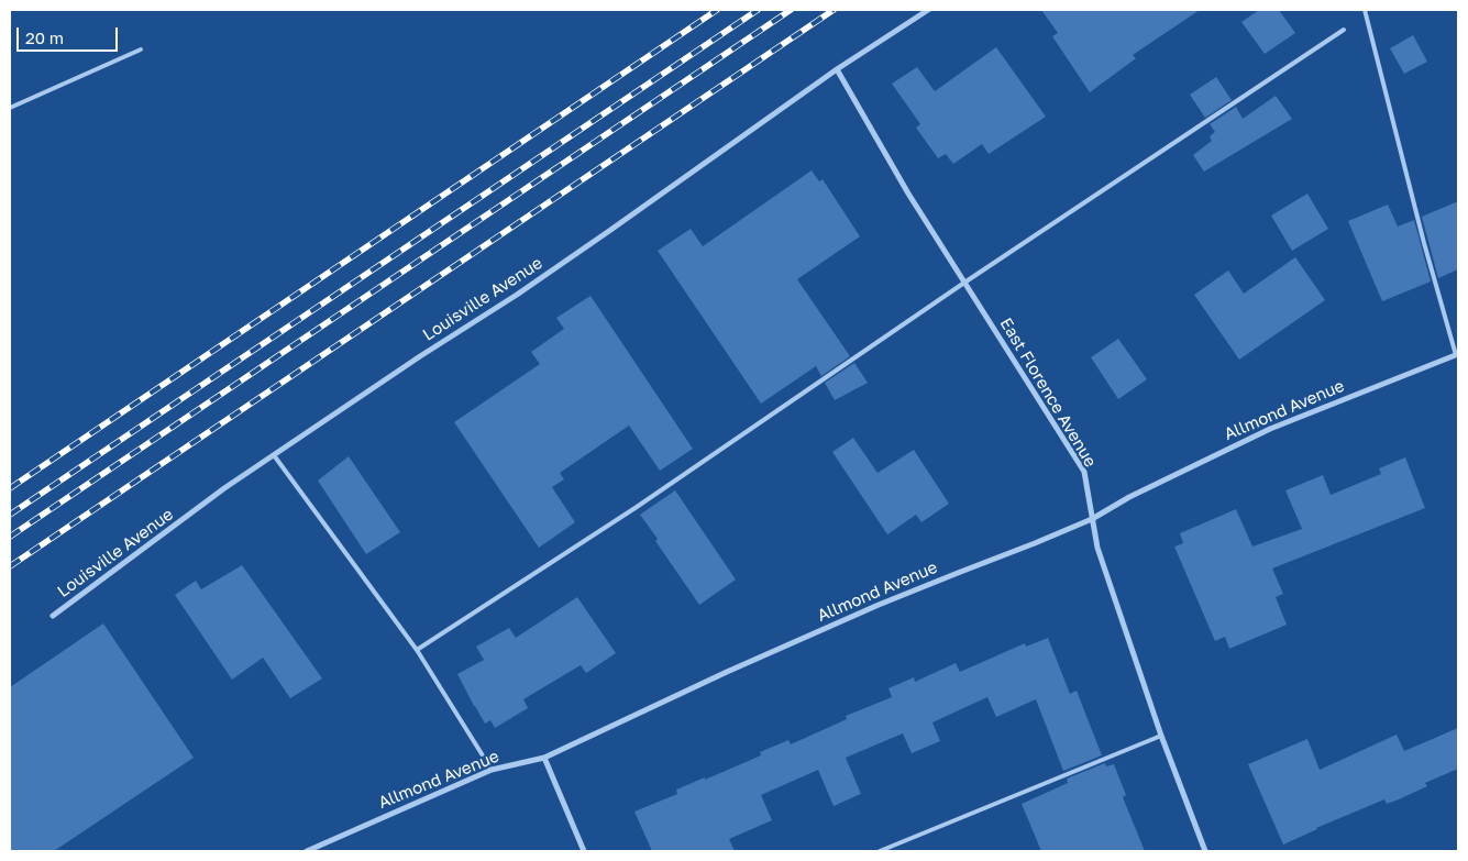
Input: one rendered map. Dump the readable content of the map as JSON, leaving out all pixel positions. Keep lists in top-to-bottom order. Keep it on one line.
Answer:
{"streets":{"street":["Louisville Avenue","East Florence Avenue","Allmond Avenue"]},"crossings":[["Louisville Avenue","East Florence Avenue"],["East Florence Avenue","Allmond Avenue"]],"scale_bar":"20 m"}
